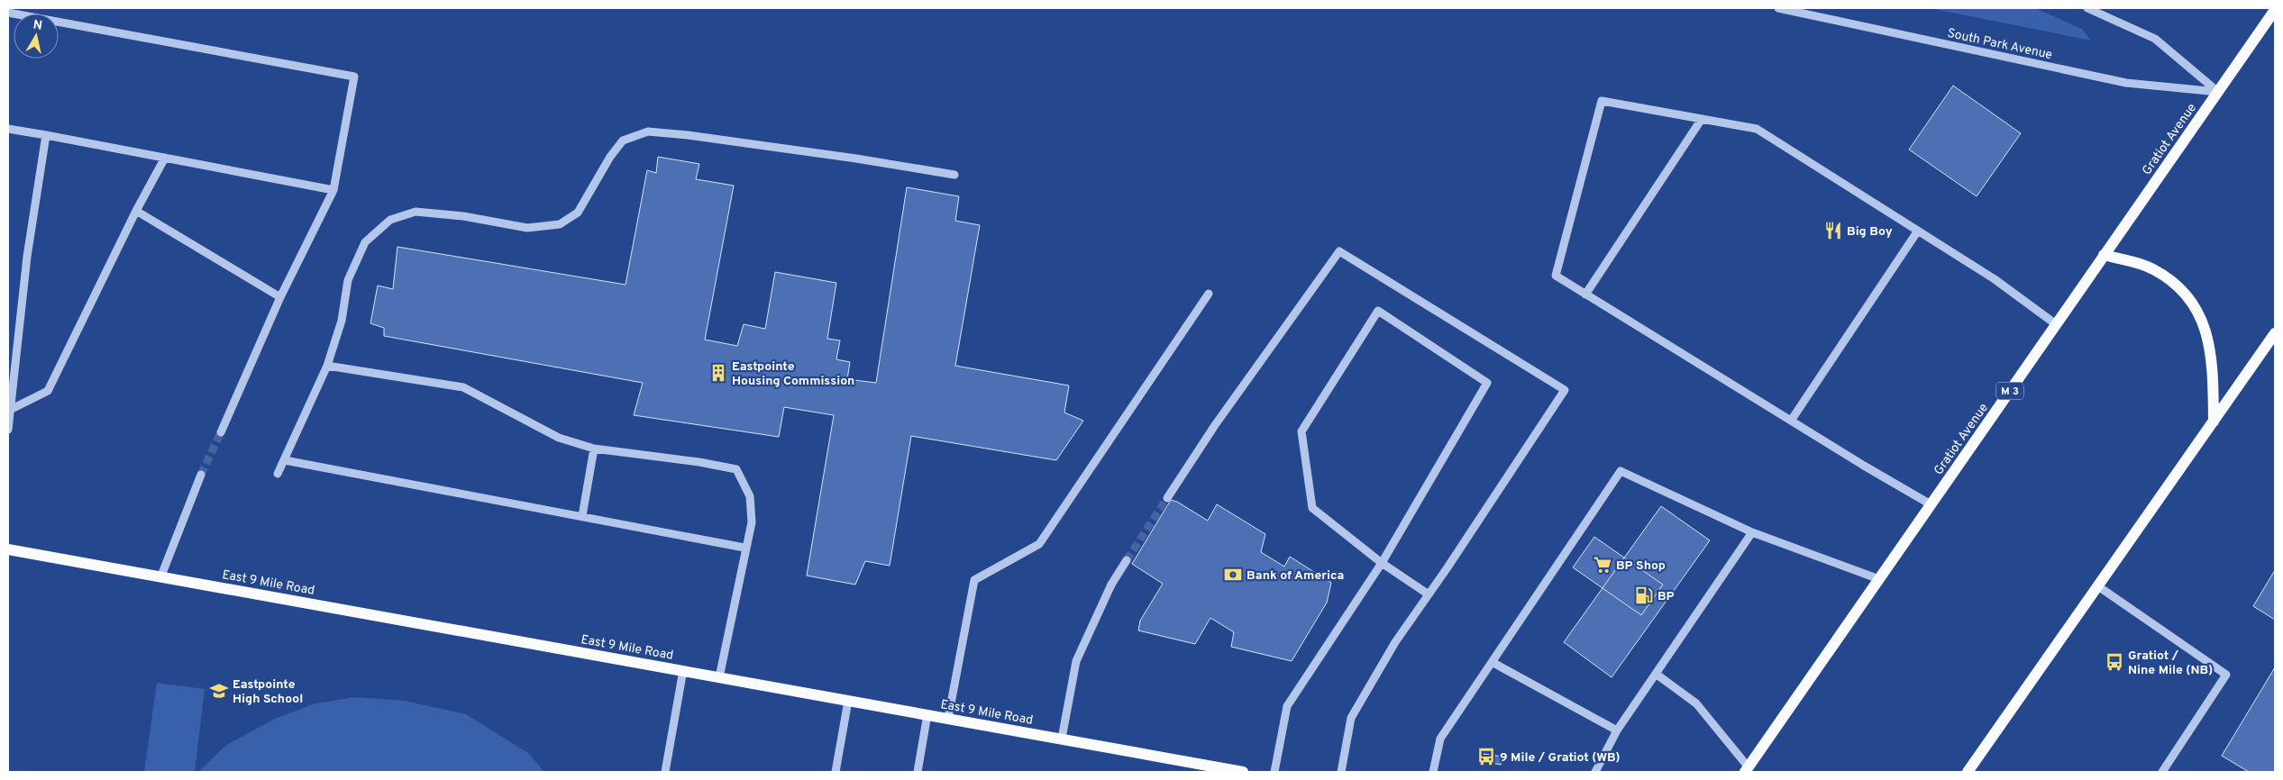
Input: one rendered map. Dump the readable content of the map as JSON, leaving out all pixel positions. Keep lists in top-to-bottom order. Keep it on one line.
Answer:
{"streets":{"main road":["Gratiot Avenue","M 3","East 9 Mile Road"],"street":["South Park Avenue"]},"crossings":[["South Park Avenue","Gratiot Avenue"]],"places":{"restaurant":["Big Boy"],"building":["Eastpointe Housing Commission"],"supermarket":["BP Shop"],"bank":["Bank of America"],"fuel station":["BP"],"bus stop":["Gratiot / Nine Mile (NB)","9 Mile / Gratiot (WB)"],"school or university":["Eastpointe High School"]},"north":"top"}
